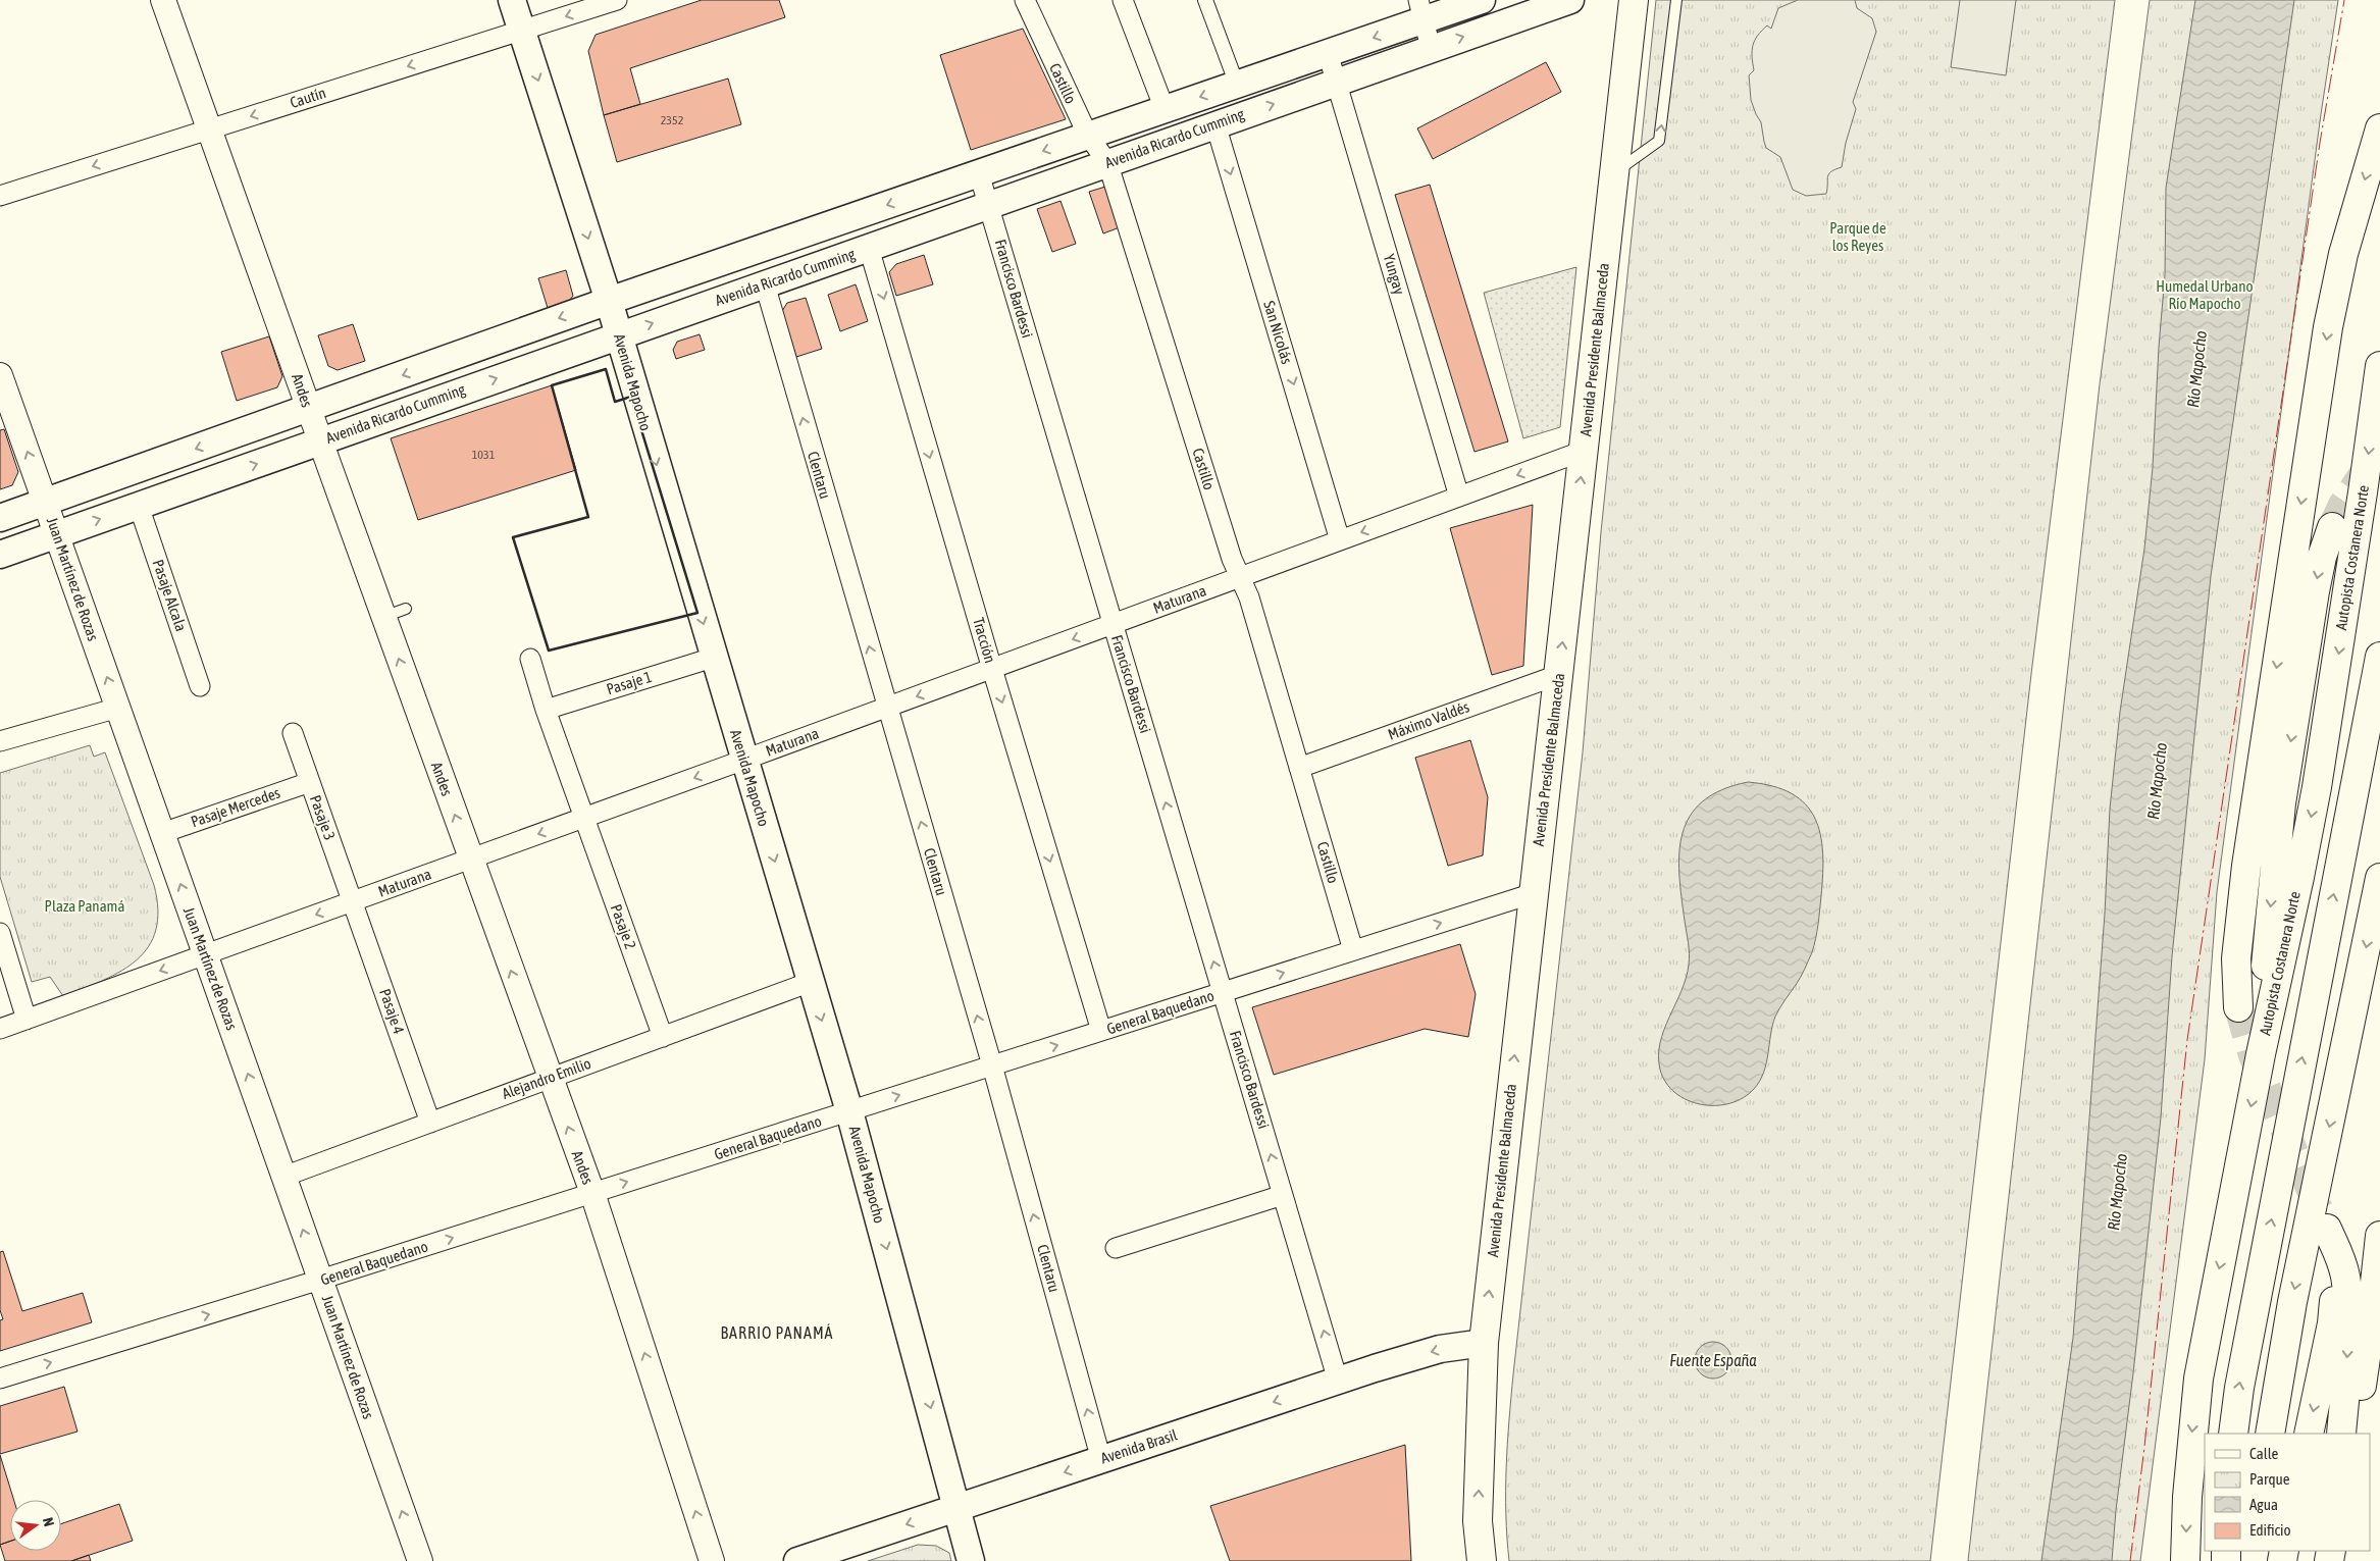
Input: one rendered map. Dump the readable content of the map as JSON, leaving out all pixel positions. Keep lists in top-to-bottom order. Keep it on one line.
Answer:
{"streets":{"main road":["Avenida Ricardo Cumming","Avenida Presidente Balmaceda","Avenida Mapocho","Autopista Costanera Norte","Avenida Brasil"],"street":["Castillo","Cautín","Yungay","Francisco Bardessi","San Nicolás","Andes","Clentaru","Juan Martínez de Rozas","Pasaje Alcala","Maturana","Tracción","Pasaje 1","Máximo Valdés","Pasaje Mercedes","Pasaje 3","Pasaje 2","Pasaje 4","General Baquedano","Alejandro Emilio"]},"crossings":[["Castillo","Avenida Ricardo Cumming"],["Castillo","Maturana"],["Castillo","Máximo Valdés"],["Castillo","General Baquedano"],["Cautín","Avenida Mapocho"],["Cautín","Andes"],["Avenida Ricardo Cumming","Yungay"],["Avenida Ricardo Cumming","Francisco Bardessi"],["Avenida Ricardo Cumming","San Nicolás"],["Avenida Ricardo Cumming","Avenida Mapocho"],["Avenida Ricardo Cumming","Andes"],["Avenida Ricardo Cumming","Clentaru"],["Avenida Ricardo Cumming","Juan Martínez de Rozas"],["Avenida Ricardo Cumming","Pasaje Alcala"],["Avenida Ricardo Cumming","Tracción"],["Yungay","Maturana"],["Francisco Bardessi","Maturana"],["Francisco Bardessi","General Baquedano"],["Francisco Bardessi","Avenida Brasil"],["San Nicolás","Maturana"],["Avenida Presidente Balmaceda","Maturana"],["Avenida Presidente Balmaceda","Máximo Valdés"],["Avenida Presidente Balmaceda","General Baquedano"],["Avenida Presidente Balmaceda","Avenida Brasil"],["Avenida Mapocho","Maturana"],["Avenida Mapocho","Pasaje 1"],["Avenida Mapocho","General Baquedano"],["Avenida Mapocho","Alejandro Emilio"],["Avenida Mapocho","Avenida Brasil"],["Andes","Maturana"],["Andes","General Baquedano"],["Andes","Alejandro Emilio"],["Clentaru","Maturana"],["Clentaru","General Baquedano"],["Clentaru","Avenida Brasil"],["Juan Martínez de Rozas","Maturana"],["Juan Martínez de Rozas","Pasaje Mercedes"],["Juan Martínez de Rozas","General Baquedano"],["Juan Martínez de Rozas","Alejandro Emilio"],["Maturana","Tracción"],["Maturana","Pasaje 3"],["Maturana","Pasaje 2"],["Maturana","Pasaje 4"],["Tracción","General Baquedano"],["Pasaje Mercedes","Pasaje 3"],["Pasaje 3","Pasaje 4"],["Pasaje 2","Alejandro Emilio"],["Pasaje 4","Alejandro Emilio"]],"one_way":["Cautín","Francisco Bardessi","San Nicolás","Avenida Presidente Balmaceda","Avenida Mapocho","Andes","Clentaru","Juan Martínez de Rozas","Maturana","Tracción","General Baquedano","Avenida Brasil"],"districts":["BARRIO PANAMÁ"],"water":["Río Mapocho","Fuente España"],"parks":["Parque de los Reyes","Humedal Urbano Río Mapocho","Plaza Panamá"],"house_numbers":["2352","1031"],"legend":["Calle","Parque","Agua","Edificio"],"north":"right"}
